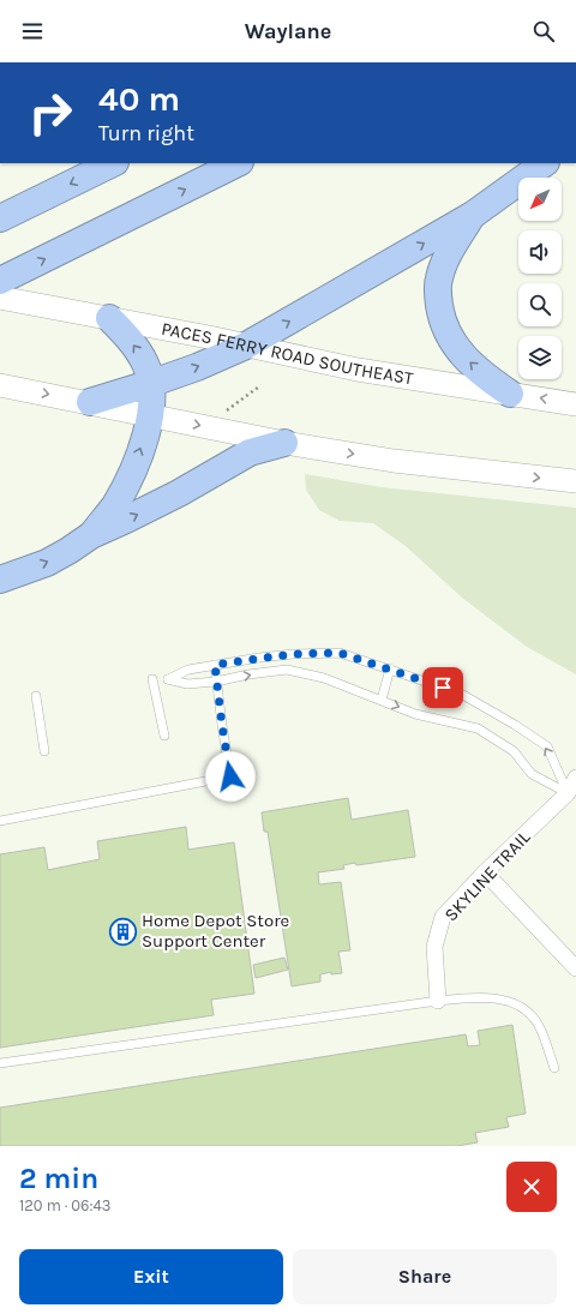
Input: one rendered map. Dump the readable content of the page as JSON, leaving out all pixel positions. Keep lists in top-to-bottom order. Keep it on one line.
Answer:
{"streets":{"main road":["PACES FERRY ROAD SOUTHEAST"],"street":["SKYLINE TRAIL"]},"places":{"building":["Home Depot Store Support Center"]},"north":"bottom left","page":{"header":"Waylane","turn":["40 m","Turn right"],"heading":["2 min","120 m · 06:43"],"buttons":["Exit","Share"]}}
